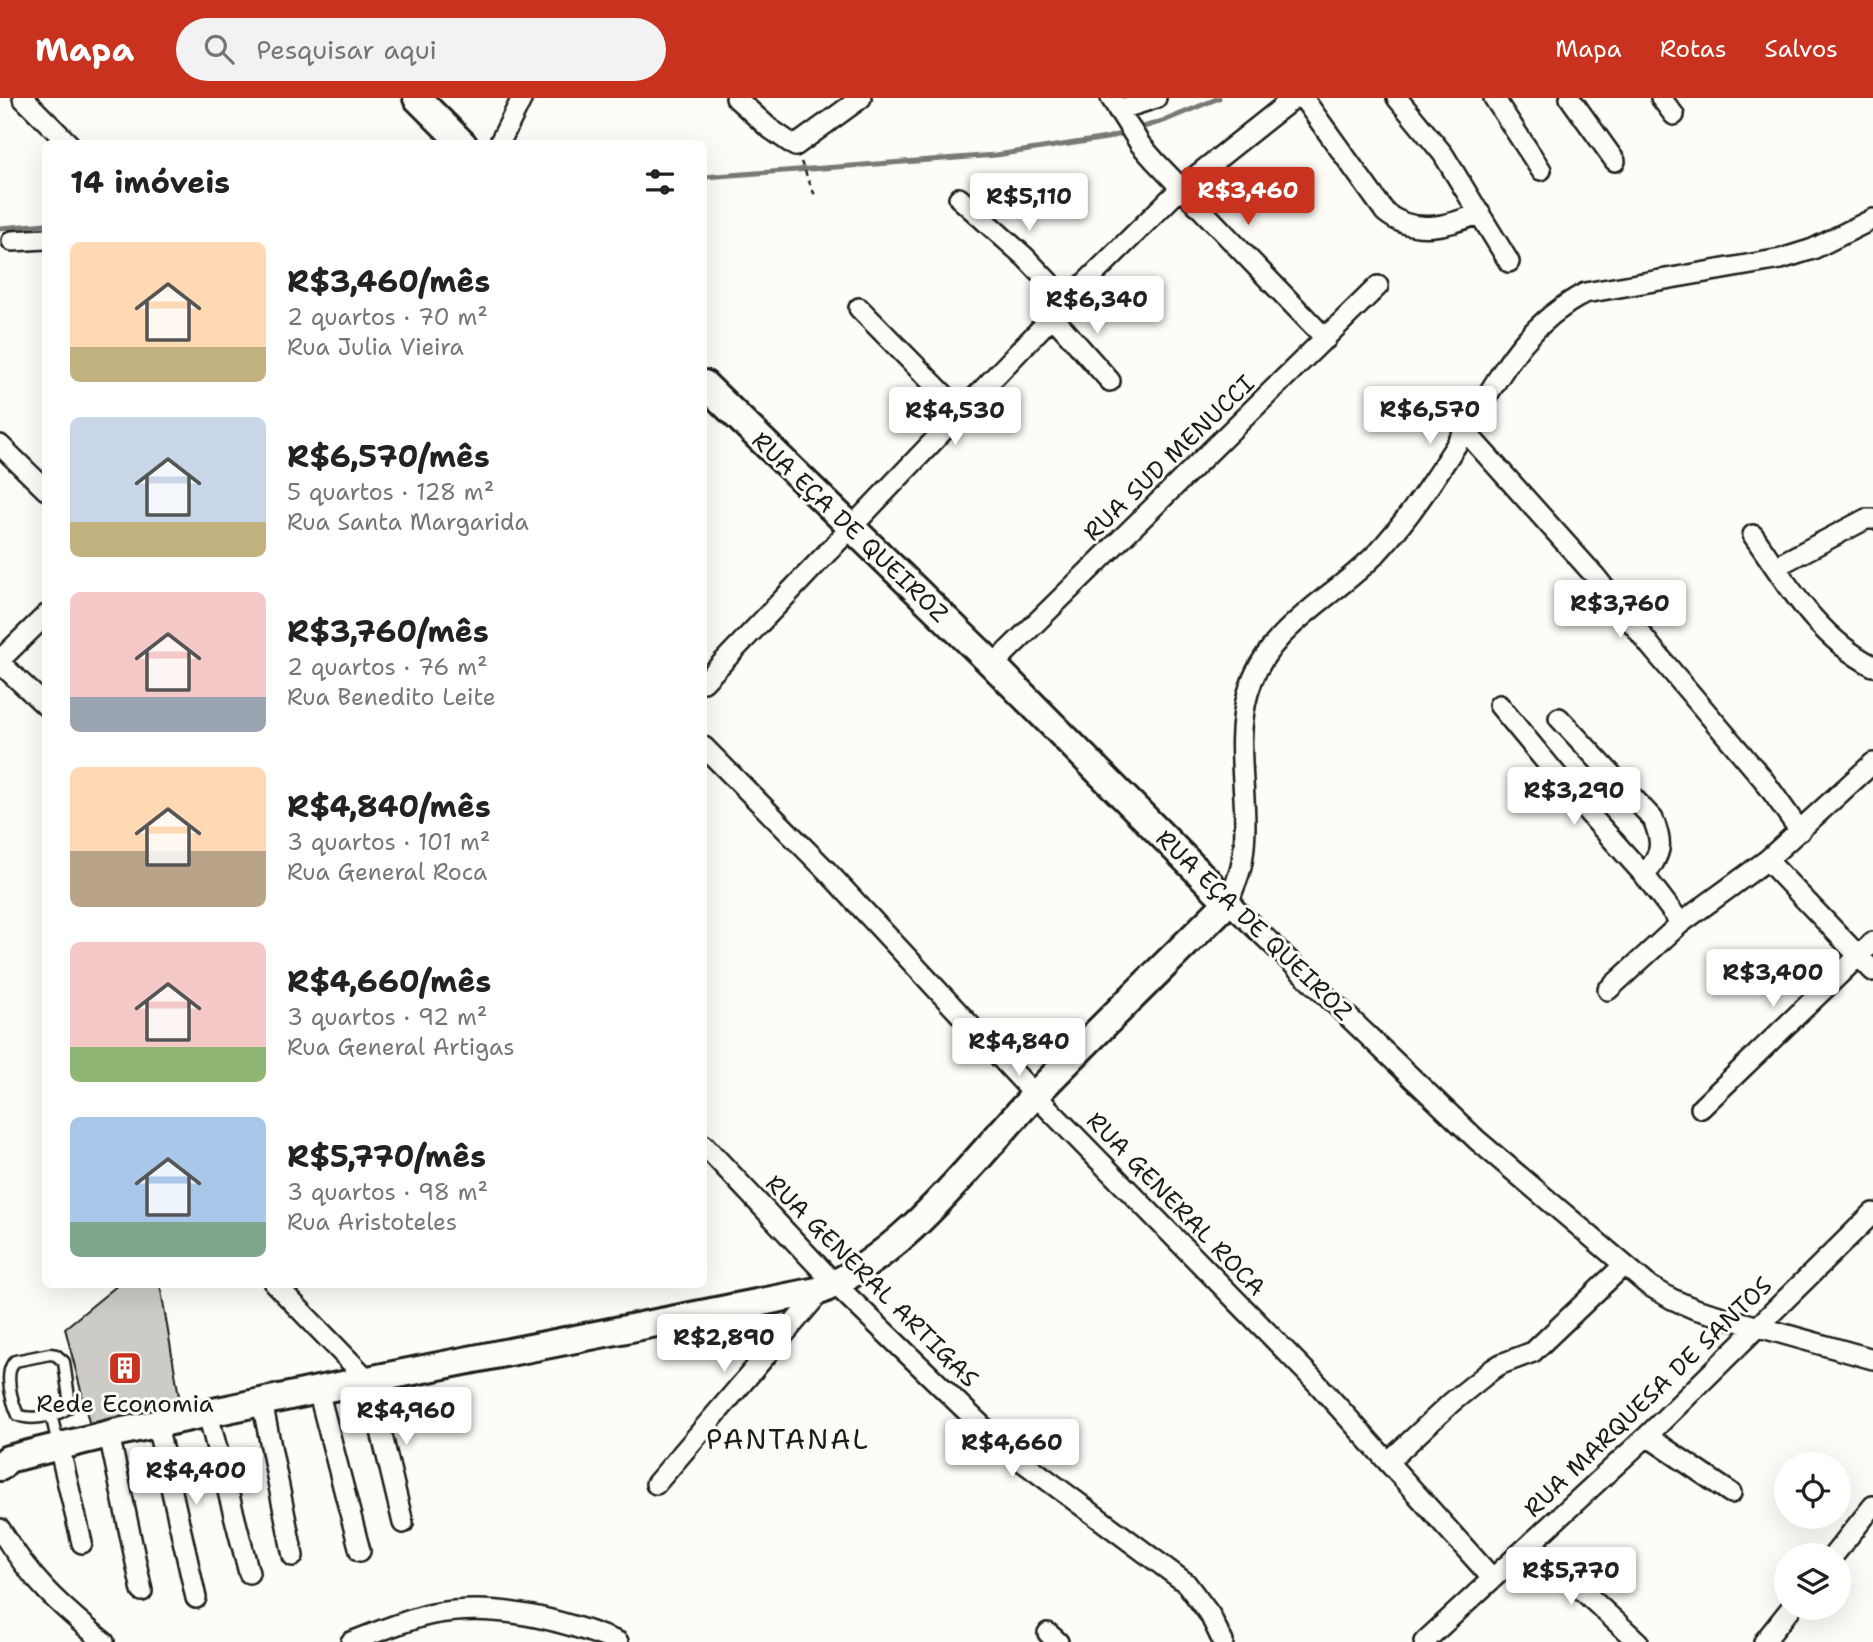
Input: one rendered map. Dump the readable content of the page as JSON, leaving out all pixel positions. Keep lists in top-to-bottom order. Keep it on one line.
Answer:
{"streets":{"street":["RUA SUD MENUCCI","RUA EÇA DE QUEIROZ","RUA GENERAL ROCA","RUA GENERAL ARTIGAS","RUA MARQUESA DE SANTOS"]},"crossings":[["RUA SUD MENUCCI","RUA EÇA DE QUEIROZ"],["RUA EÇA DE QUEIROZ","RUA MARQUESA DE SANTOS"],["RUA GENERAL ROCA","RUA MARQUESA DE SANTOS"]],"districts":["PANTANAL"],"places":{"building":["Rede Economia"]},"page":{"header":"Mapa","search":"Pesquisar aqui","nav":["Mapa","Rotas","Salvos"],"heading":"14 imóveis","price":["R$3,460","R$5,110","R$6,340","R$6,570","R$4,530","R$3,760","R$3,290","R$3,400","R$4,840","R$2,890","R$4,960","R$4,660","R$4,400","R$5,770"],"list":[{"name":"R$3,460/mês","note":"2 quartos · 70 m² · Rua Julia Vieira"},{"name":"R$6,570/mês","note":"5 quartos · 128 m² · Rua Santa Margarida"},{"name":"R$3,760/mês","note":"2 quartos · 76 m² · Rua Benedito Leite"},{"name":"R$4,840/mês","note":"3 quartos · 101 m² · Rua General Roca"},{"name":"R$4,660/mês","note":"3 quartos · 92 m² · Rua General Artigas"},{"name":"R$5,770/mês","note":"3 quartos · 98 m² · Rua Aristoteles"}]}}
